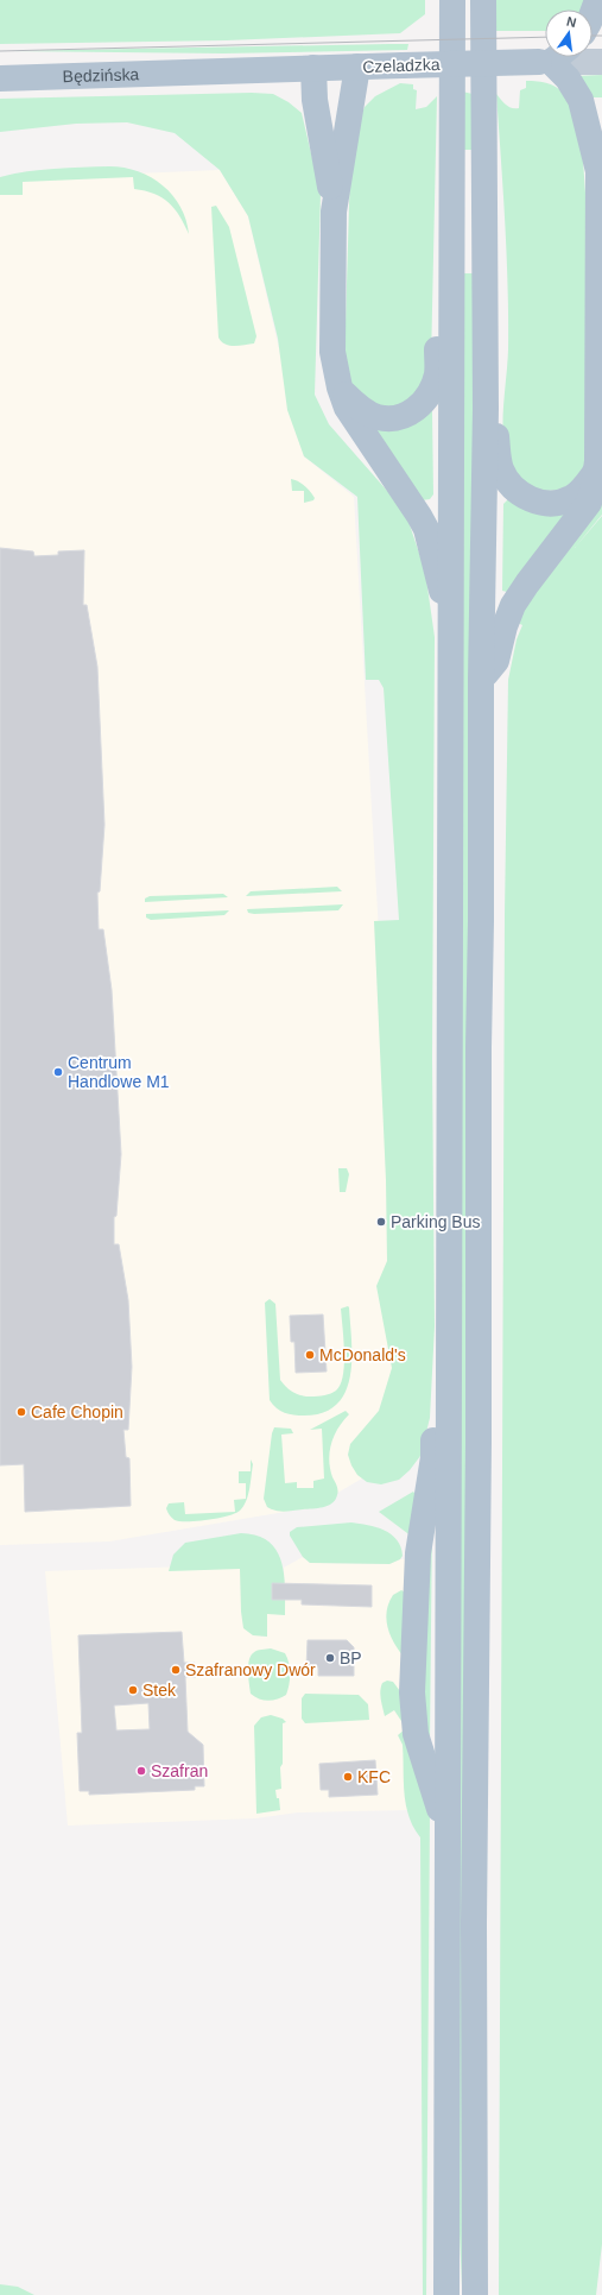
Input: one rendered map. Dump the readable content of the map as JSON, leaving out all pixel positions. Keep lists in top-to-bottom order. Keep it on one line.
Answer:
{"streets":{"main road":["Czeladzka","Będzińska"]},"crossings":[["Czeladzka","Będzińska"]],"places":["Centrum Handlowe M1","Parking Bus","McDonald's","Cafe Chopin","BP","Szafranowy Dwór","Stek","Szafran","KFC"],"north":"top"}
